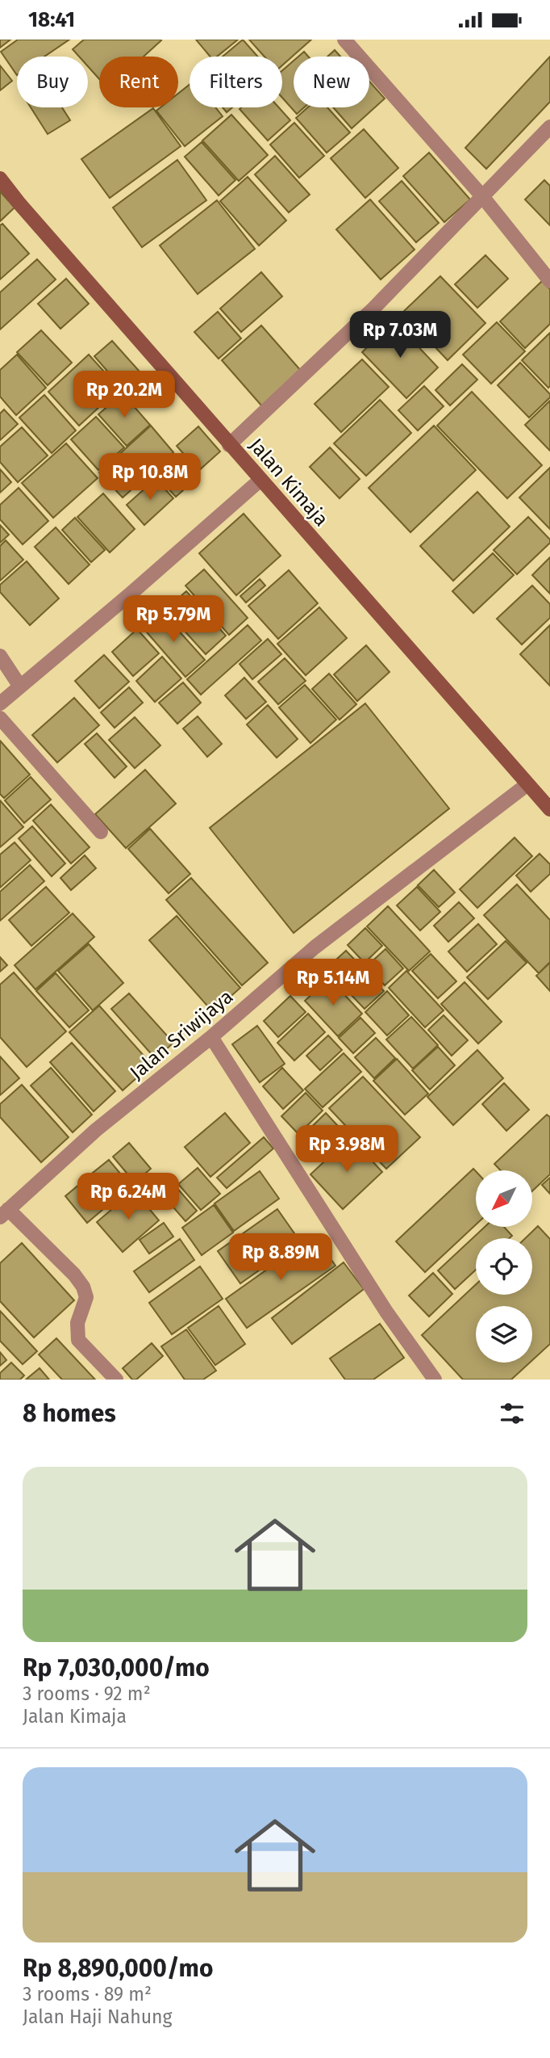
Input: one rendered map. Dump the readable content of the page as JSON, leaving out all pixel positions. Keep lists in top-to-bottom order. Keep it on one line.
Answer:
{"streets":{"street":["Jalan Kimaja","Jalan Sriwijaya"]},"crossings":[["Jalan Kimaja","Jalan Sriwijaya"]],"north":"bottom left","page":{"status":"18:41","chip":["Buy","Rent","Filters","New"],"price":["Rp 7.03M","Rp 20.2M","Rp 10.8M","Rp 5.79M","Rp 5.14M","Rp 3.98M","Rp 6.24M","Rp 8.89M"],"heading":"8 homes","list":[{"name":"Rp 7,030,000/mo","note":"3 rooms · 92 m² · Jalan Kimaja"},{"name":"Rp 8,890,000/mo","note":"3 rooms · 89 m² · Jalan Haji Nahung"}]}}
